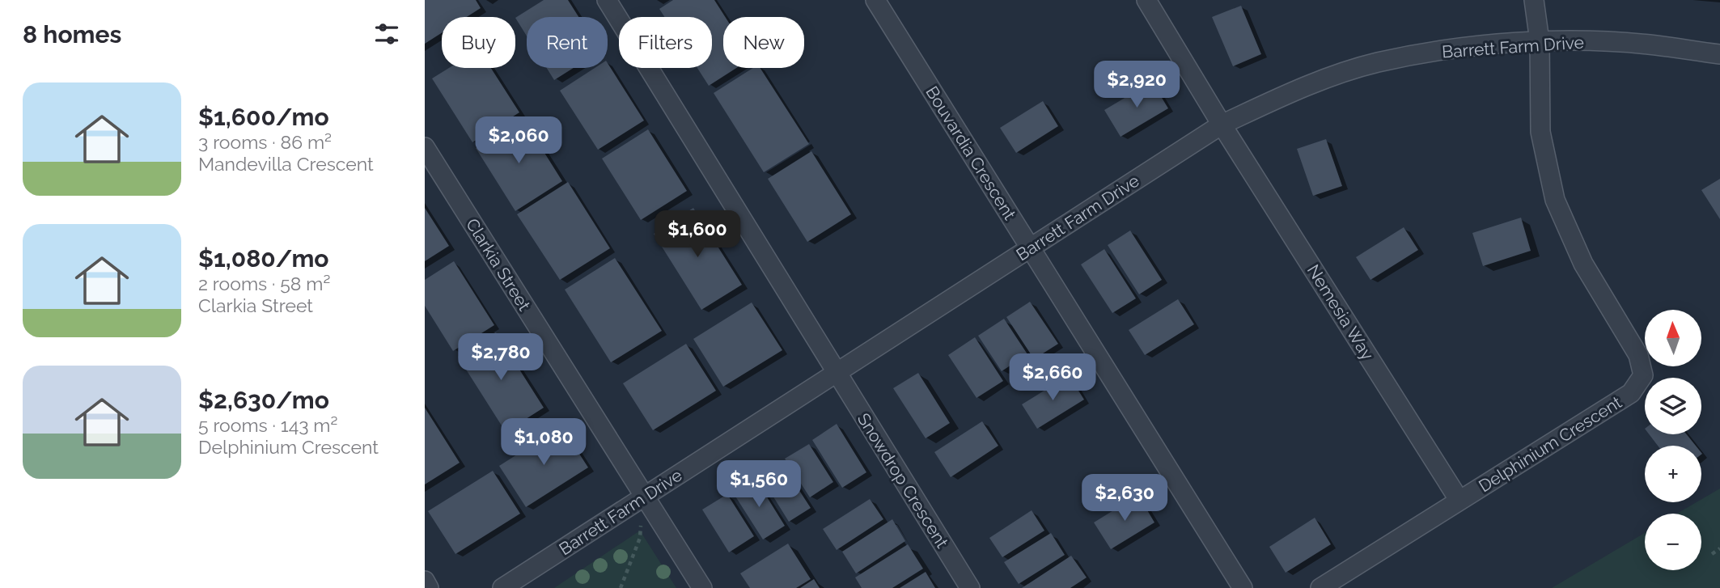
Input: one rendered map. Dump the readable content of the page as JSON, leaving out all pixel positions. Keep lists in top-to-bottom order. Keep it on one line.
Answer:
{"streets":{"street":["Barrett Farm Drive","Bouvardia Crescent","Clarkia Street","Nemesia Way","Delphinium Crescent","Snowdrop Crescent"]},"crossings":[["Barrett Farm Drive","Bouvardia Crescent"],["Barrett Farm Drive","Clarkia Street"],["Barrett Farm Drive","Nemesia Way"],["Barrett Farm Drive","Delphinium Crescent"],["Barrett Farm Drive","Snowdrop Crescent"],["Nemesia Way","Delphinium Crescent"]],"north":"top","page":{"heading":"8 homes","chip":["Buy","Rent","Filters","New"],"price":["$2,920","$2,060","$1,600","$2,780","$2,660","$1,080","$1,560","$2,630"],"list":[{"name":"$1,600/mo","note":"3 rooms · 86 m² · Mandevilla Crescent"},{"name":"$1,080/mo","note":"2 rooms · 58 m² · Clarkia Street"},{"name":"$2,630/mo","note":"5 rooms · 143 m² · Delphinium Crescent"}],"map_buttons":["+","−"]}}
